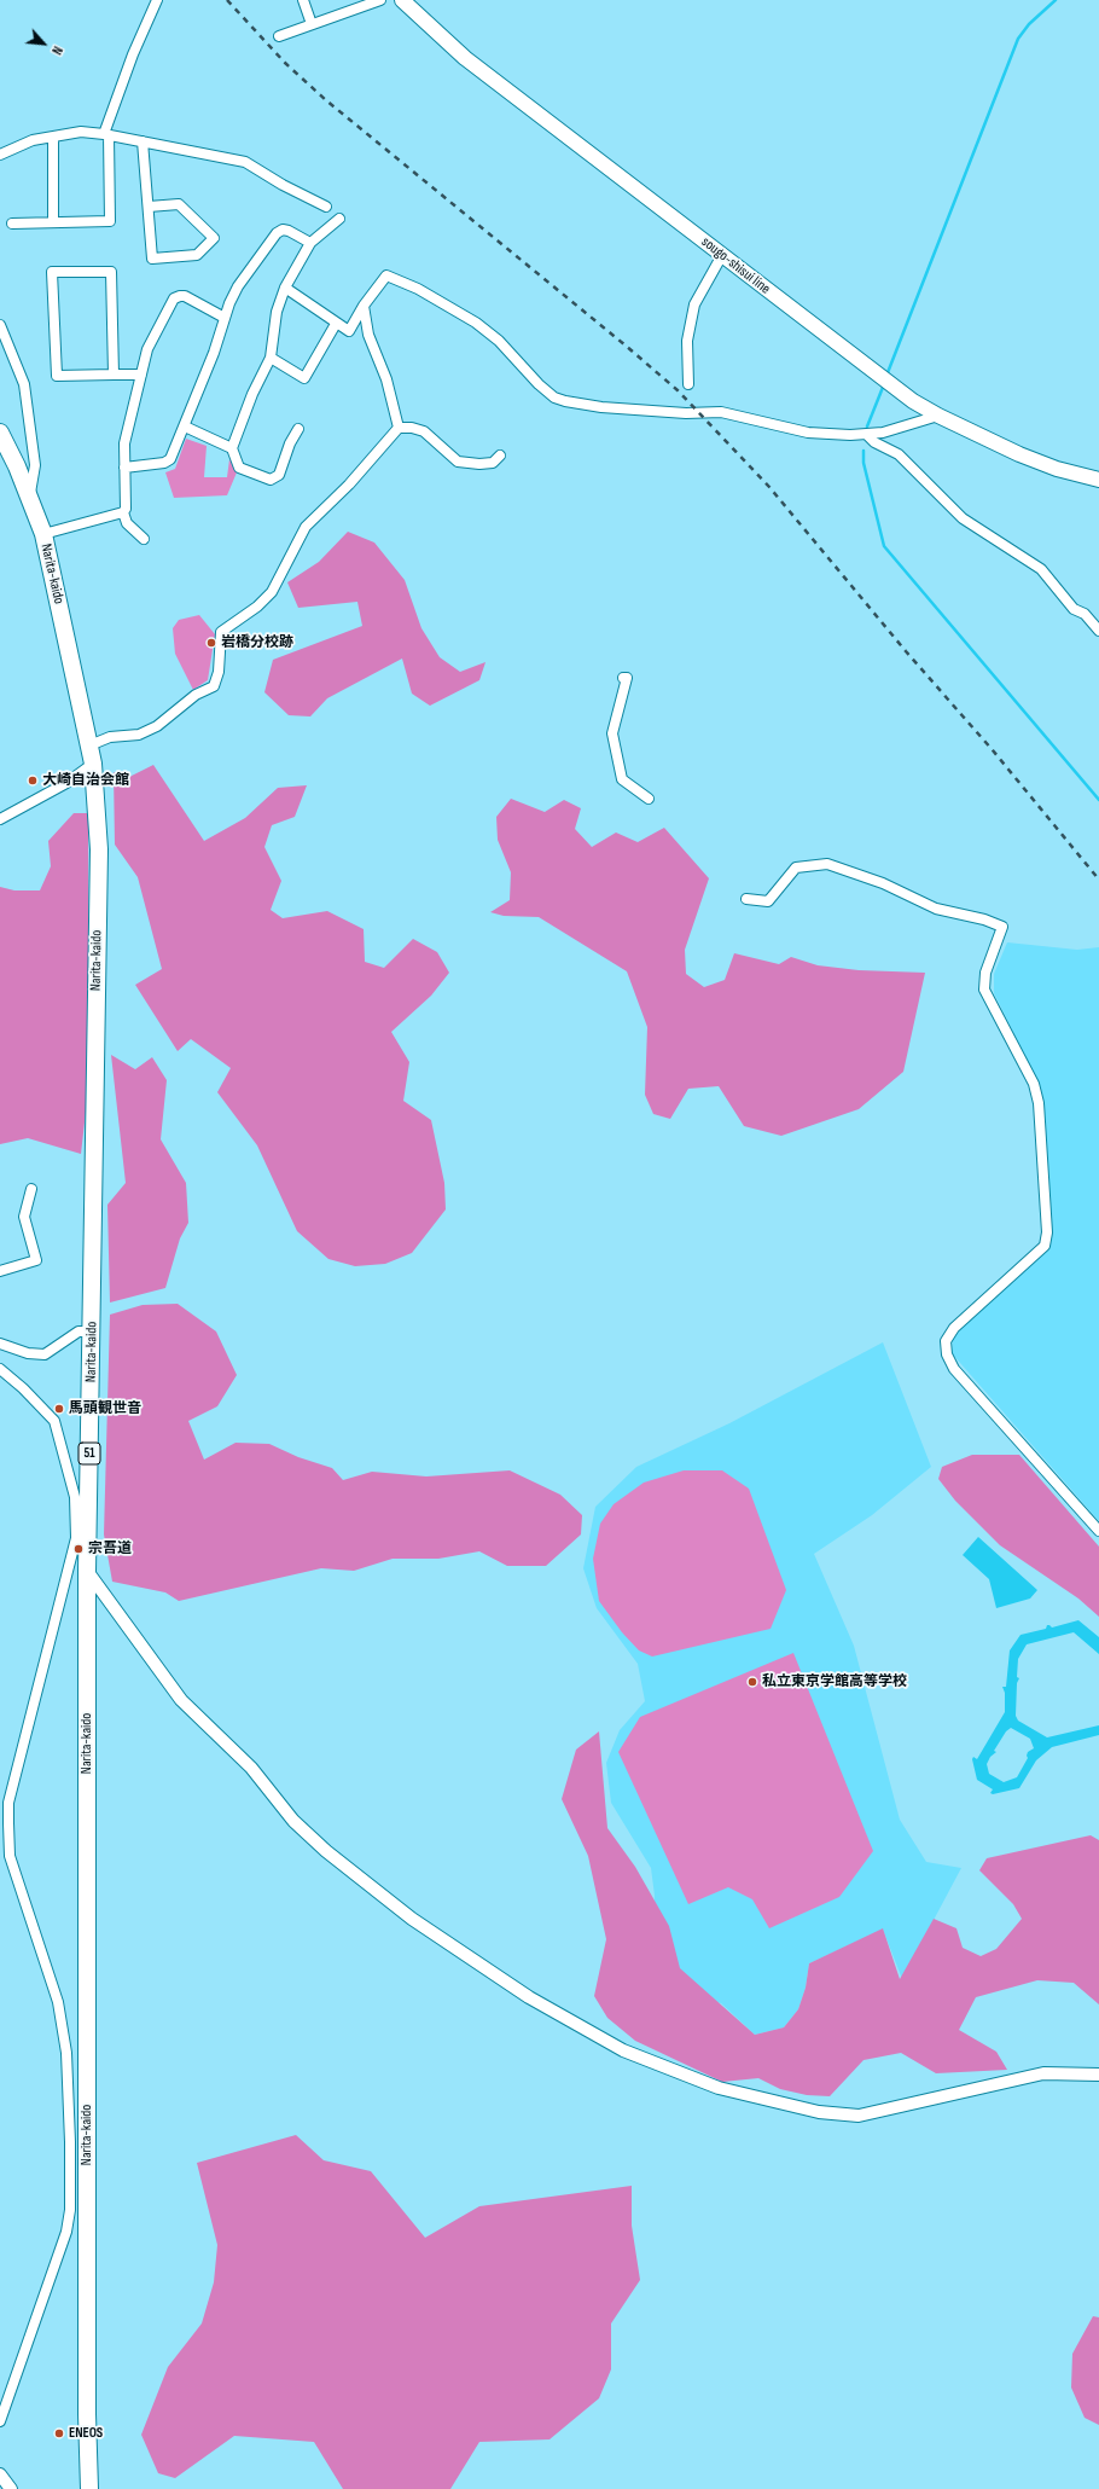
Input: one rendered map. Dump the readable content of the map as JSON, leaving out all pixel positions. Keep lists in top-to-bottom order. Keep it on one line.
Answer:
{"streets":{"highway":["Narita-kaido","51"],"main road":["sougo-shisui line"]},"places":["岩橋分校跡","大崎自治会館","馬頭観世音","宗吾道","私立東京学館高等学校","ENEOS"],"north":"bottom right"}
